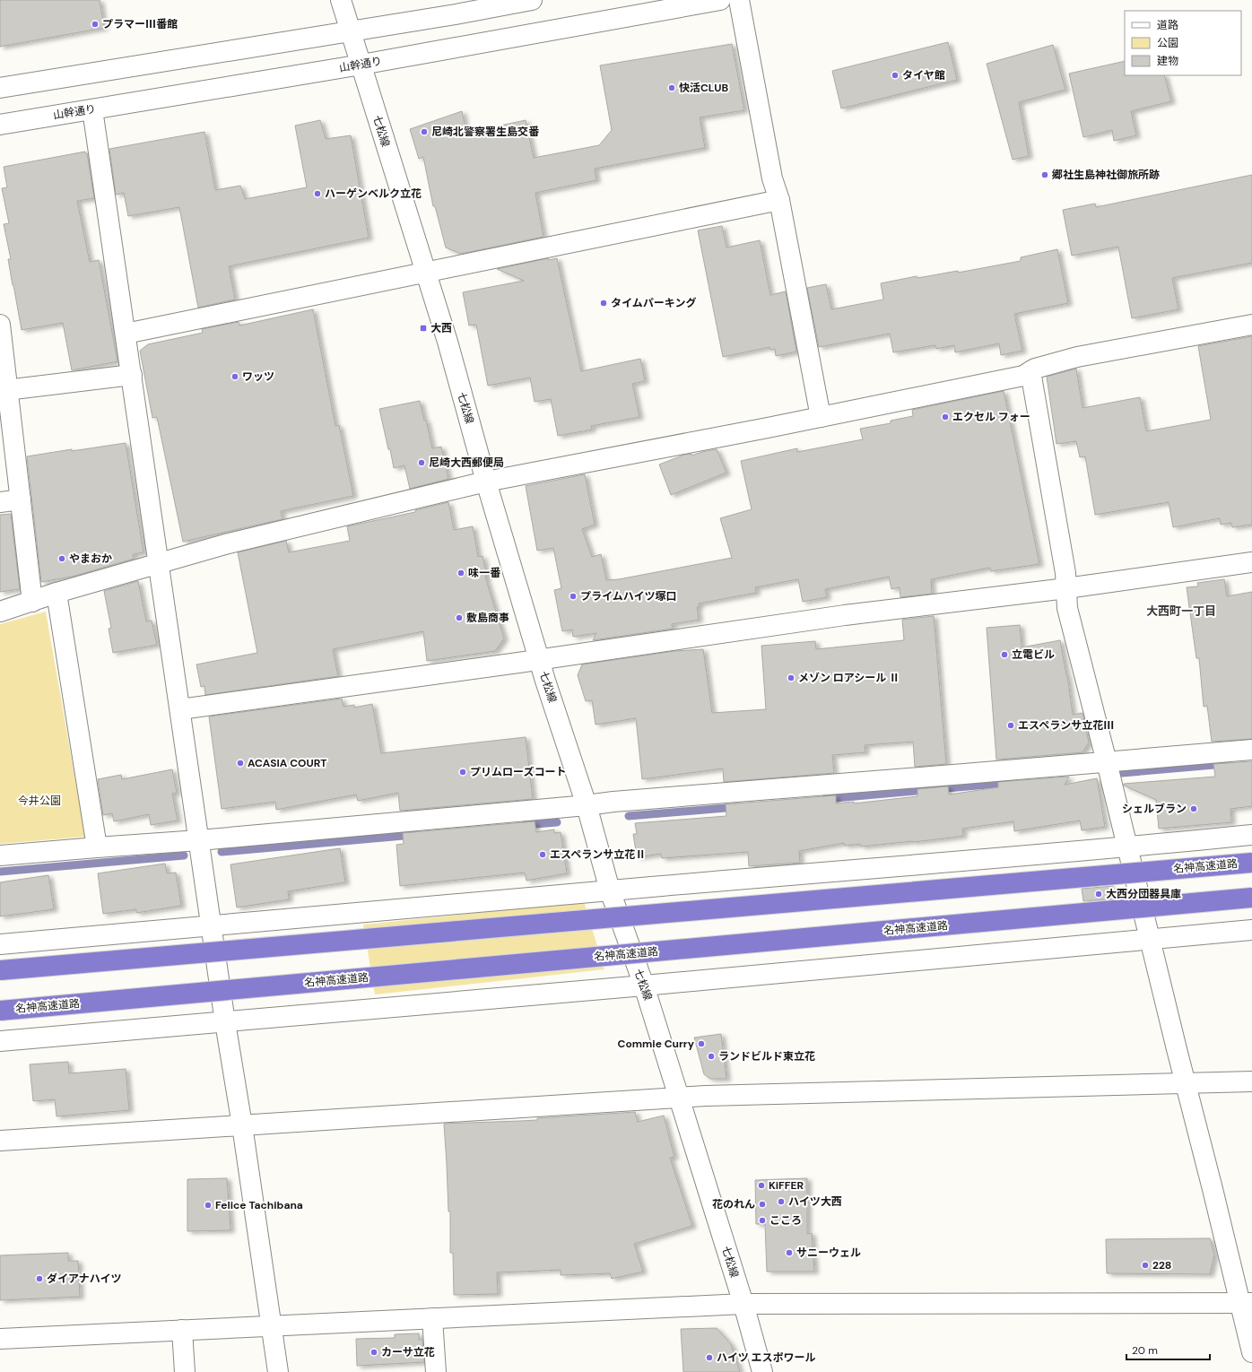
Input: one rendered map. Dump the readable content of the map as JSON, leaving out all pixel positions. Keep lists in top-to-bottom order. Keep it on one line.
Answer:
{"streets":{"highway":["名神高速道路"],"street":["山幹通り","七松線"]},"crossings":[["山幹通り","七松線"]],"districts":["大西町一丁目"],"parks":["今井公園"],"places":{"other":["プラマーⅢ番館","タイヤ館","快活CLUB","尼崎北警察署生島交番","郷社生島神社御旅所跡","ハーゲンベルク立花","タイムパーキング","ワッツ","エクセル フォー","尼崎大西郵便局","やまおか","味一番","プライムハイツ塚口","敷島商事","立電ビル","メゾン ロアシール Ⅱ","エスペランサ立花Ⅲ","ACASIA COURT","プリムローズコート","シェルブラン","エスペランサ立花Ⅱ","大西分団器具庫","Commie Curry","ランドビルド東立花","KiFFER","ハイツ大西","花のれん","Felice Tachibana","こころ","サニーウェル","228","ダイアナハイツ","カーサ立花","ハイツ エスポワール"],"transit":["大西"]},"legend":["道路","公園","建物"],"scale_bar":"20 m"}
